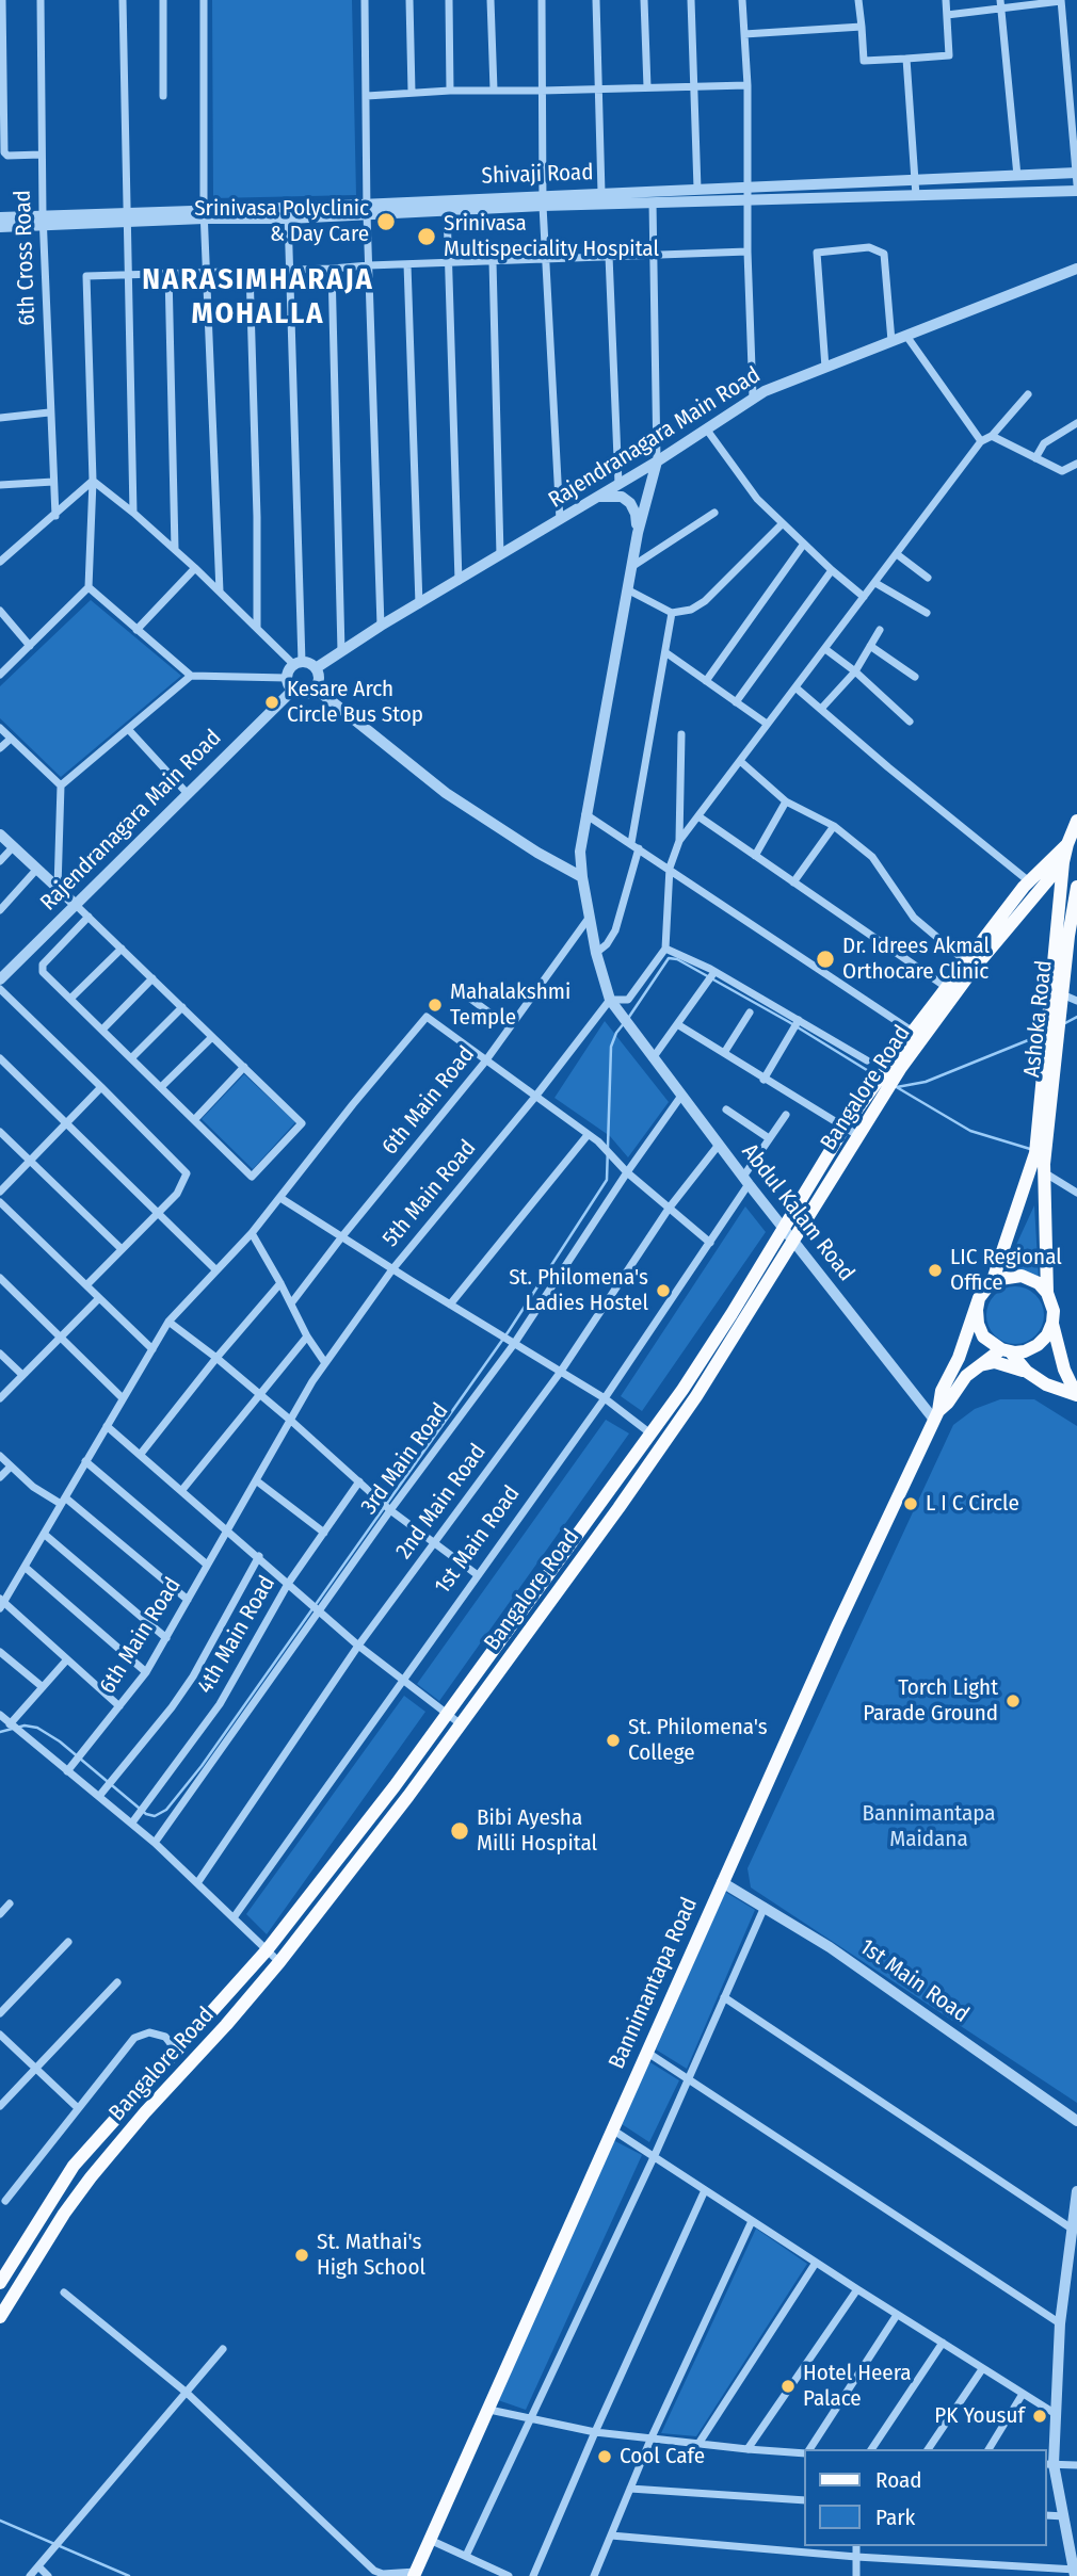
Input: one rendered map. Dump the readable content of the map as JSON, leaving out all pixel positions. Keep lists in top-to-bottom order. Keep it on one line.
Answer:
{"streets":{"main road":["Ashoka Road","Bangalore Road","Bannimantapa Road"],"street":["Shivaji Road","6th Cross Road","Rajendranagara Main Road","6th Main Road","5th Main Road","Abdul Kalam Road","3rd Main Road","2nd Main Road","1st Main Road","4th Main Road"]},"crossings":[["Shivaji Road","6th Cross Road"],["Rajendranagara Main Road","Abdul Kalam Road"],["Ashoka Road","Bangalore Road"],["Bangalore Road","Abdul Kalam Road"],["6th Main Road","5th Main Road"],["6th Main Road","Abdul Kalam Road"],["5th Main Road","Abdul Kalam Road"],["Abdul Kalam Road","3rd Main Road"],["Abdul Kalam Road","2nd Main Road"],["Abdul Kalam Road","1st Main Road"],["Abdul Kalam Road","Bannimantapa Road"],["1st Main Road","Bannimantapa Road"]],"districts":["NARASIMHARAJA MOHALLA"],"parks":["Bannimantapa Maidana"],"places":["Srinivasa Polyclinic & Day Care","Srinivasa Multispeciality Hospital","Kesare Arch Circle Bus Stop","Dr. Idrees Akmal Orthocare Clinic","Mahalakshmi Temple","LIC Regional Office","St. Philomena's Ladies Hostel","L I C Circle","Torch Light Parade Ground","St. Philomena's College","Bibi Ayesha Milli Hospital","St. Mathai's High School","Hotel Heera Palace","PK Yousuf","Cool Cafe"],"legend":["Road","Park"]}
